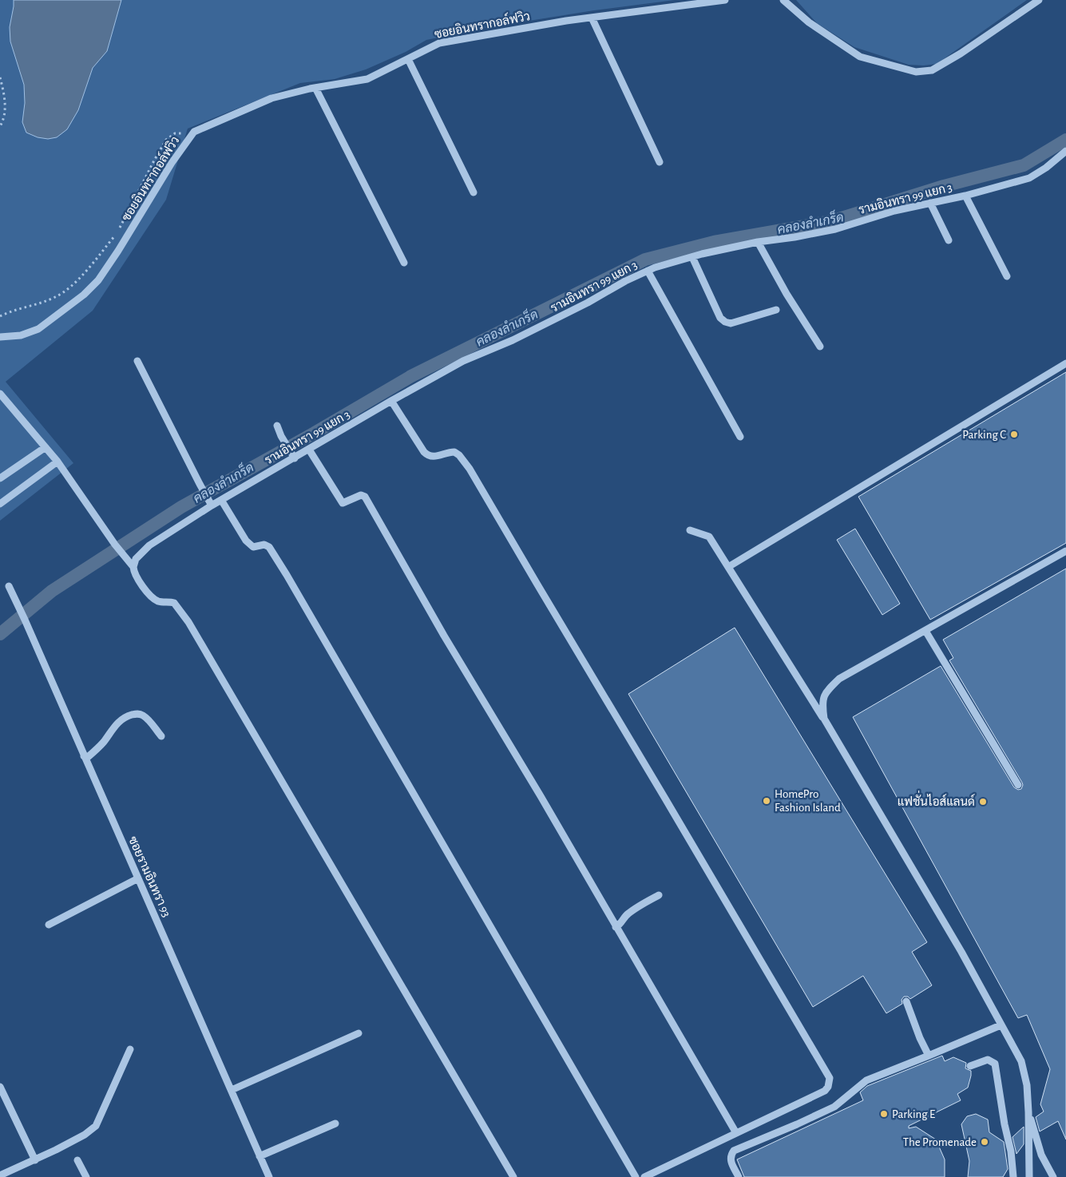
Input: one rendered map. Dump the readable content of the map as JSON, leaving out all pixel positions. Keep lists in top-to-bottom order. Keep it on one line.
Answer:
{"streets":{"street":["ซอยอินทรากอล์ฟวิว","รามอินทรา 99 แยก 3","ซอยรามอินทรา 93"]},"water":["คลองลำเกร็ด"],"places":["Parking C","HomePro Fashion Island","แฟชั่นไอส์แลนด์","Parking E","The Promenade"]}
